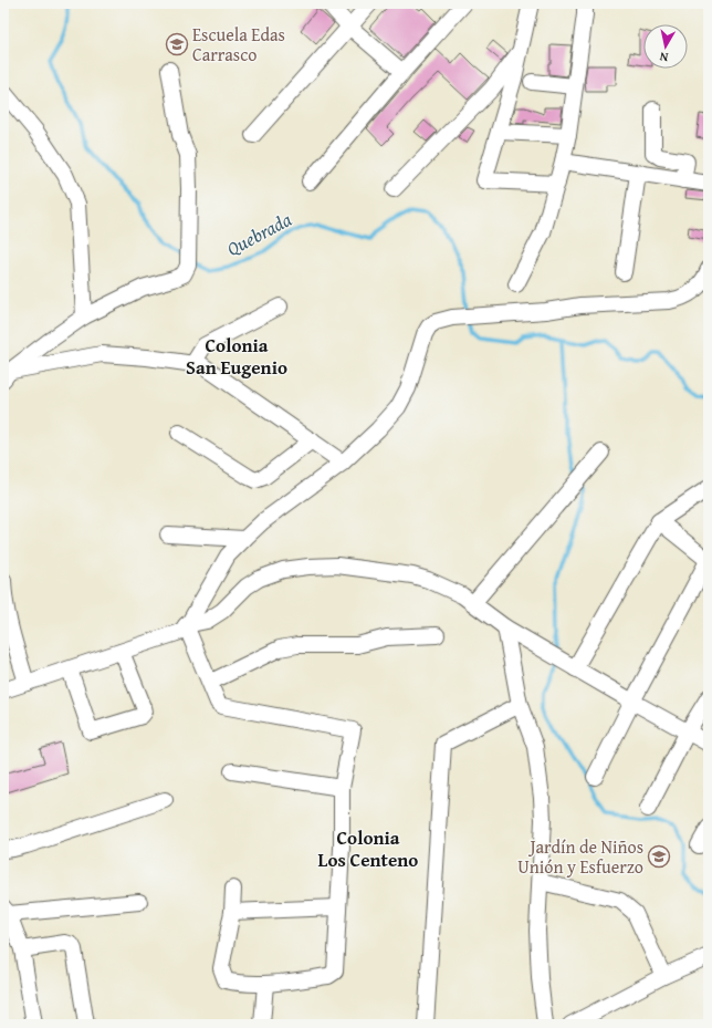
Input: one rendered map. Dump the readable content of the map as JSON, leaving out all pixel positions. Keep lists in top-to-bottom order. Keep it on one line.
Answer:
{"districts":["Colonia San Eugenio","Colonia Los Centeno"],"water":["Quebrada"],"places":{"school or university":["Escuela Edas Carrasco","Jardín de Niños Unión y Esfuerzo"]},"north":"bottom"}
